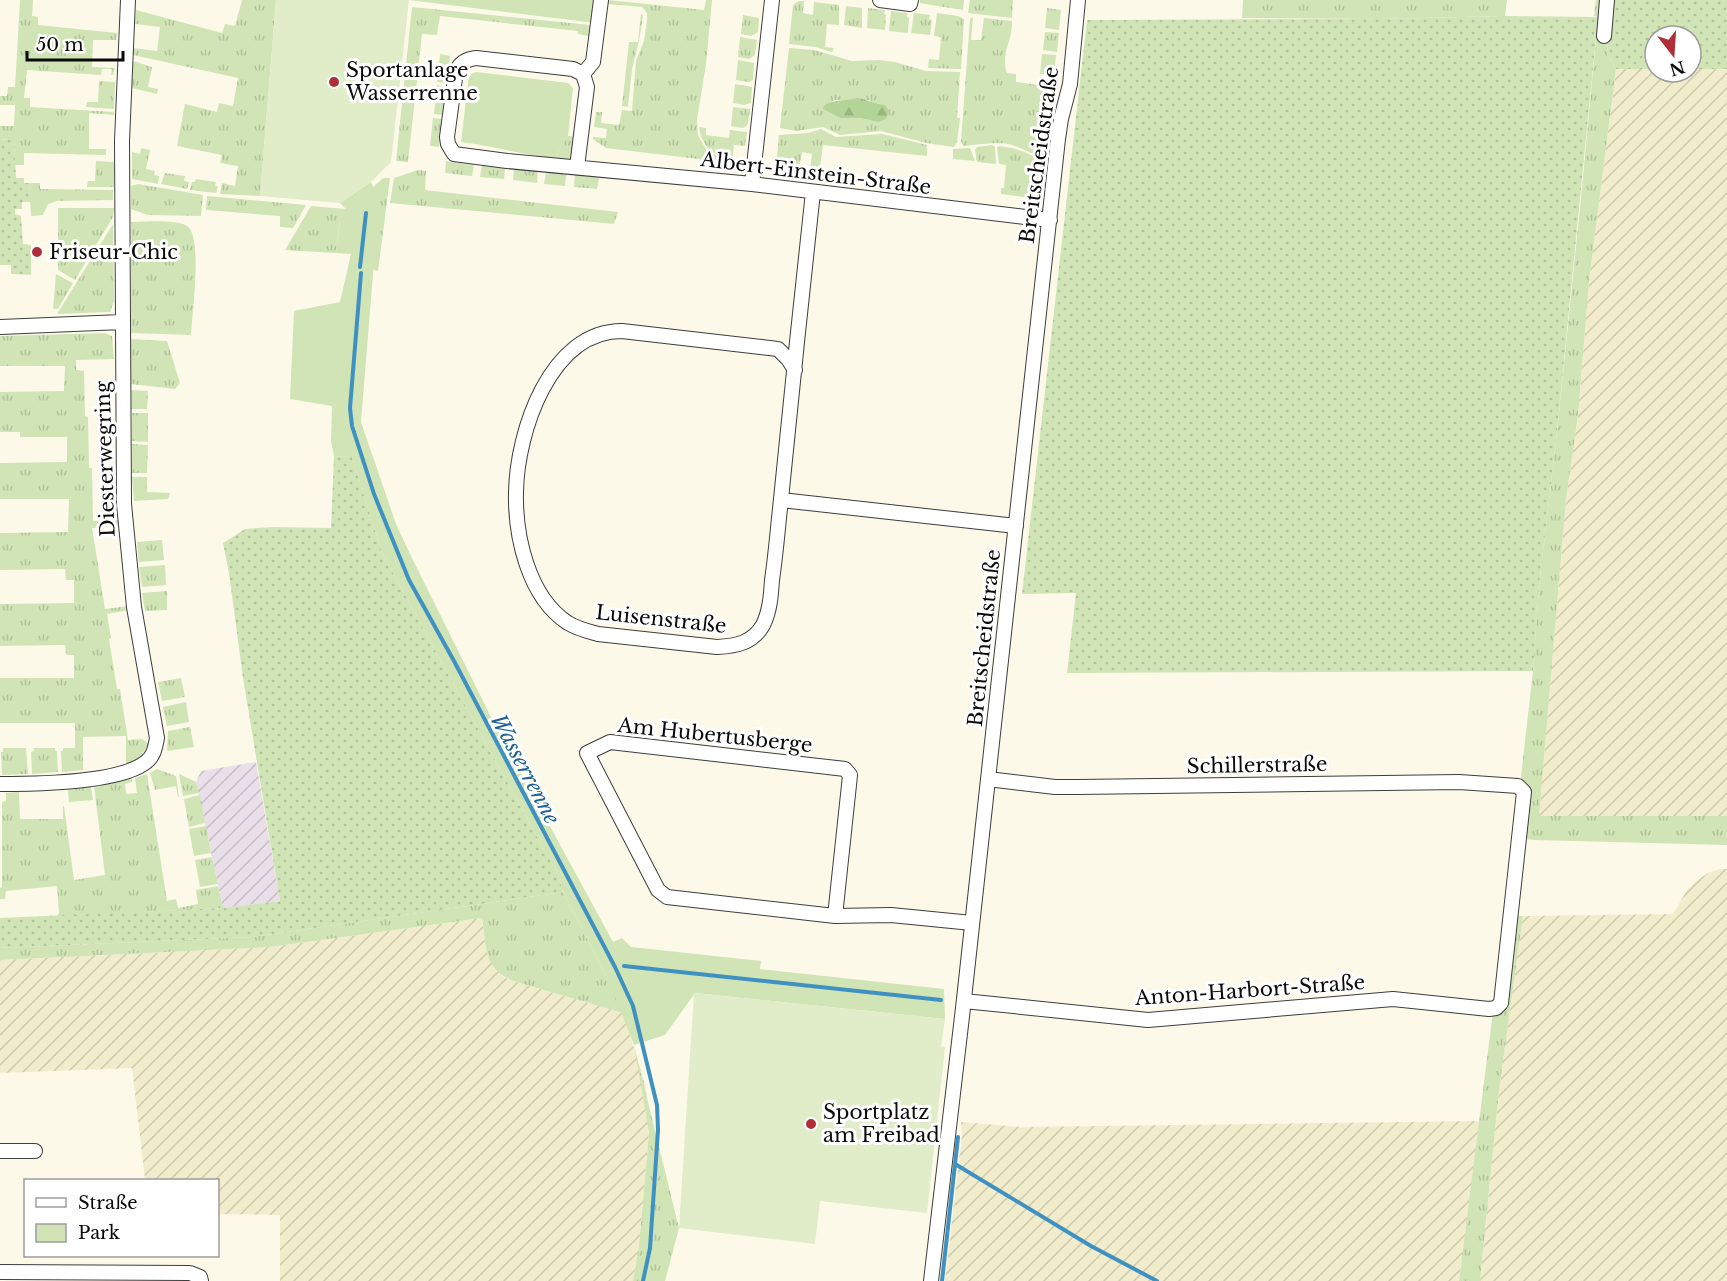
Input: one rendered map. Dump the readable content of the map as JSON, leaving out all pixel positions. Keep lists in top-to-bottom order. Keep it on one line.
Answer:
{"streets":{"street":["Breitscheidstraße","Albert-Einstein-Straße","Diesterwegring","Luisenstraße","Am Hubertusberge","Schillerstraße","Anton-Harbort-Straße"]},"crossings":[["Breitscheidstraße","Albert-Einstein-Straße"],["Breitscheidstraße","Am Hubertusberge"],["Breitscheidstraße","Schillerstraße"],["Breitscheidstraße","Anton-Harbort-Straße"],["Albert-Einstein-Straße","Luisenstraße"],["Schillerstraße","Anton-Harbort-Straße"]],"water":["Wasserrenne"],"places":["Sportanlage Wasserrenne","Friseur-Chic","Sportplatz am Freibad"],"legend":["Straße","Park"],"scale_bar":"50 m","north":"bottom"}
